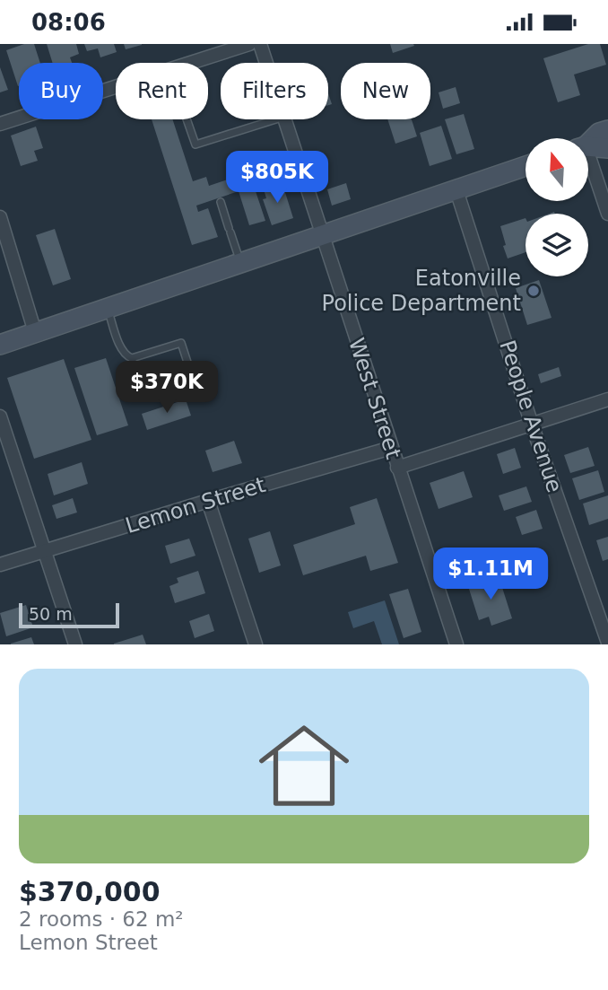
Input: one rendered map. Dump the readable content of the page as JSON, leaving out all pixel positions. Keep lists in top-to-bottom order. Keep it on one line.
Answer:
{"streets":{"street":["West Street","People Avenue","Lemon Street"]},"crossings":[["West Street","Lemon Street"]],"places":["Eatonville Police Department"],"scale_bar":"50 m","north":"top","page":{"status":"08:06","chip":["Buy","Rent","Filters","New"],"price":["$805K","$370K","$1.11M"],"scale":"50 m","list":[{"name":"$370,000","note":"2 rooms · 62 m² · Lemon Street"}]}}
